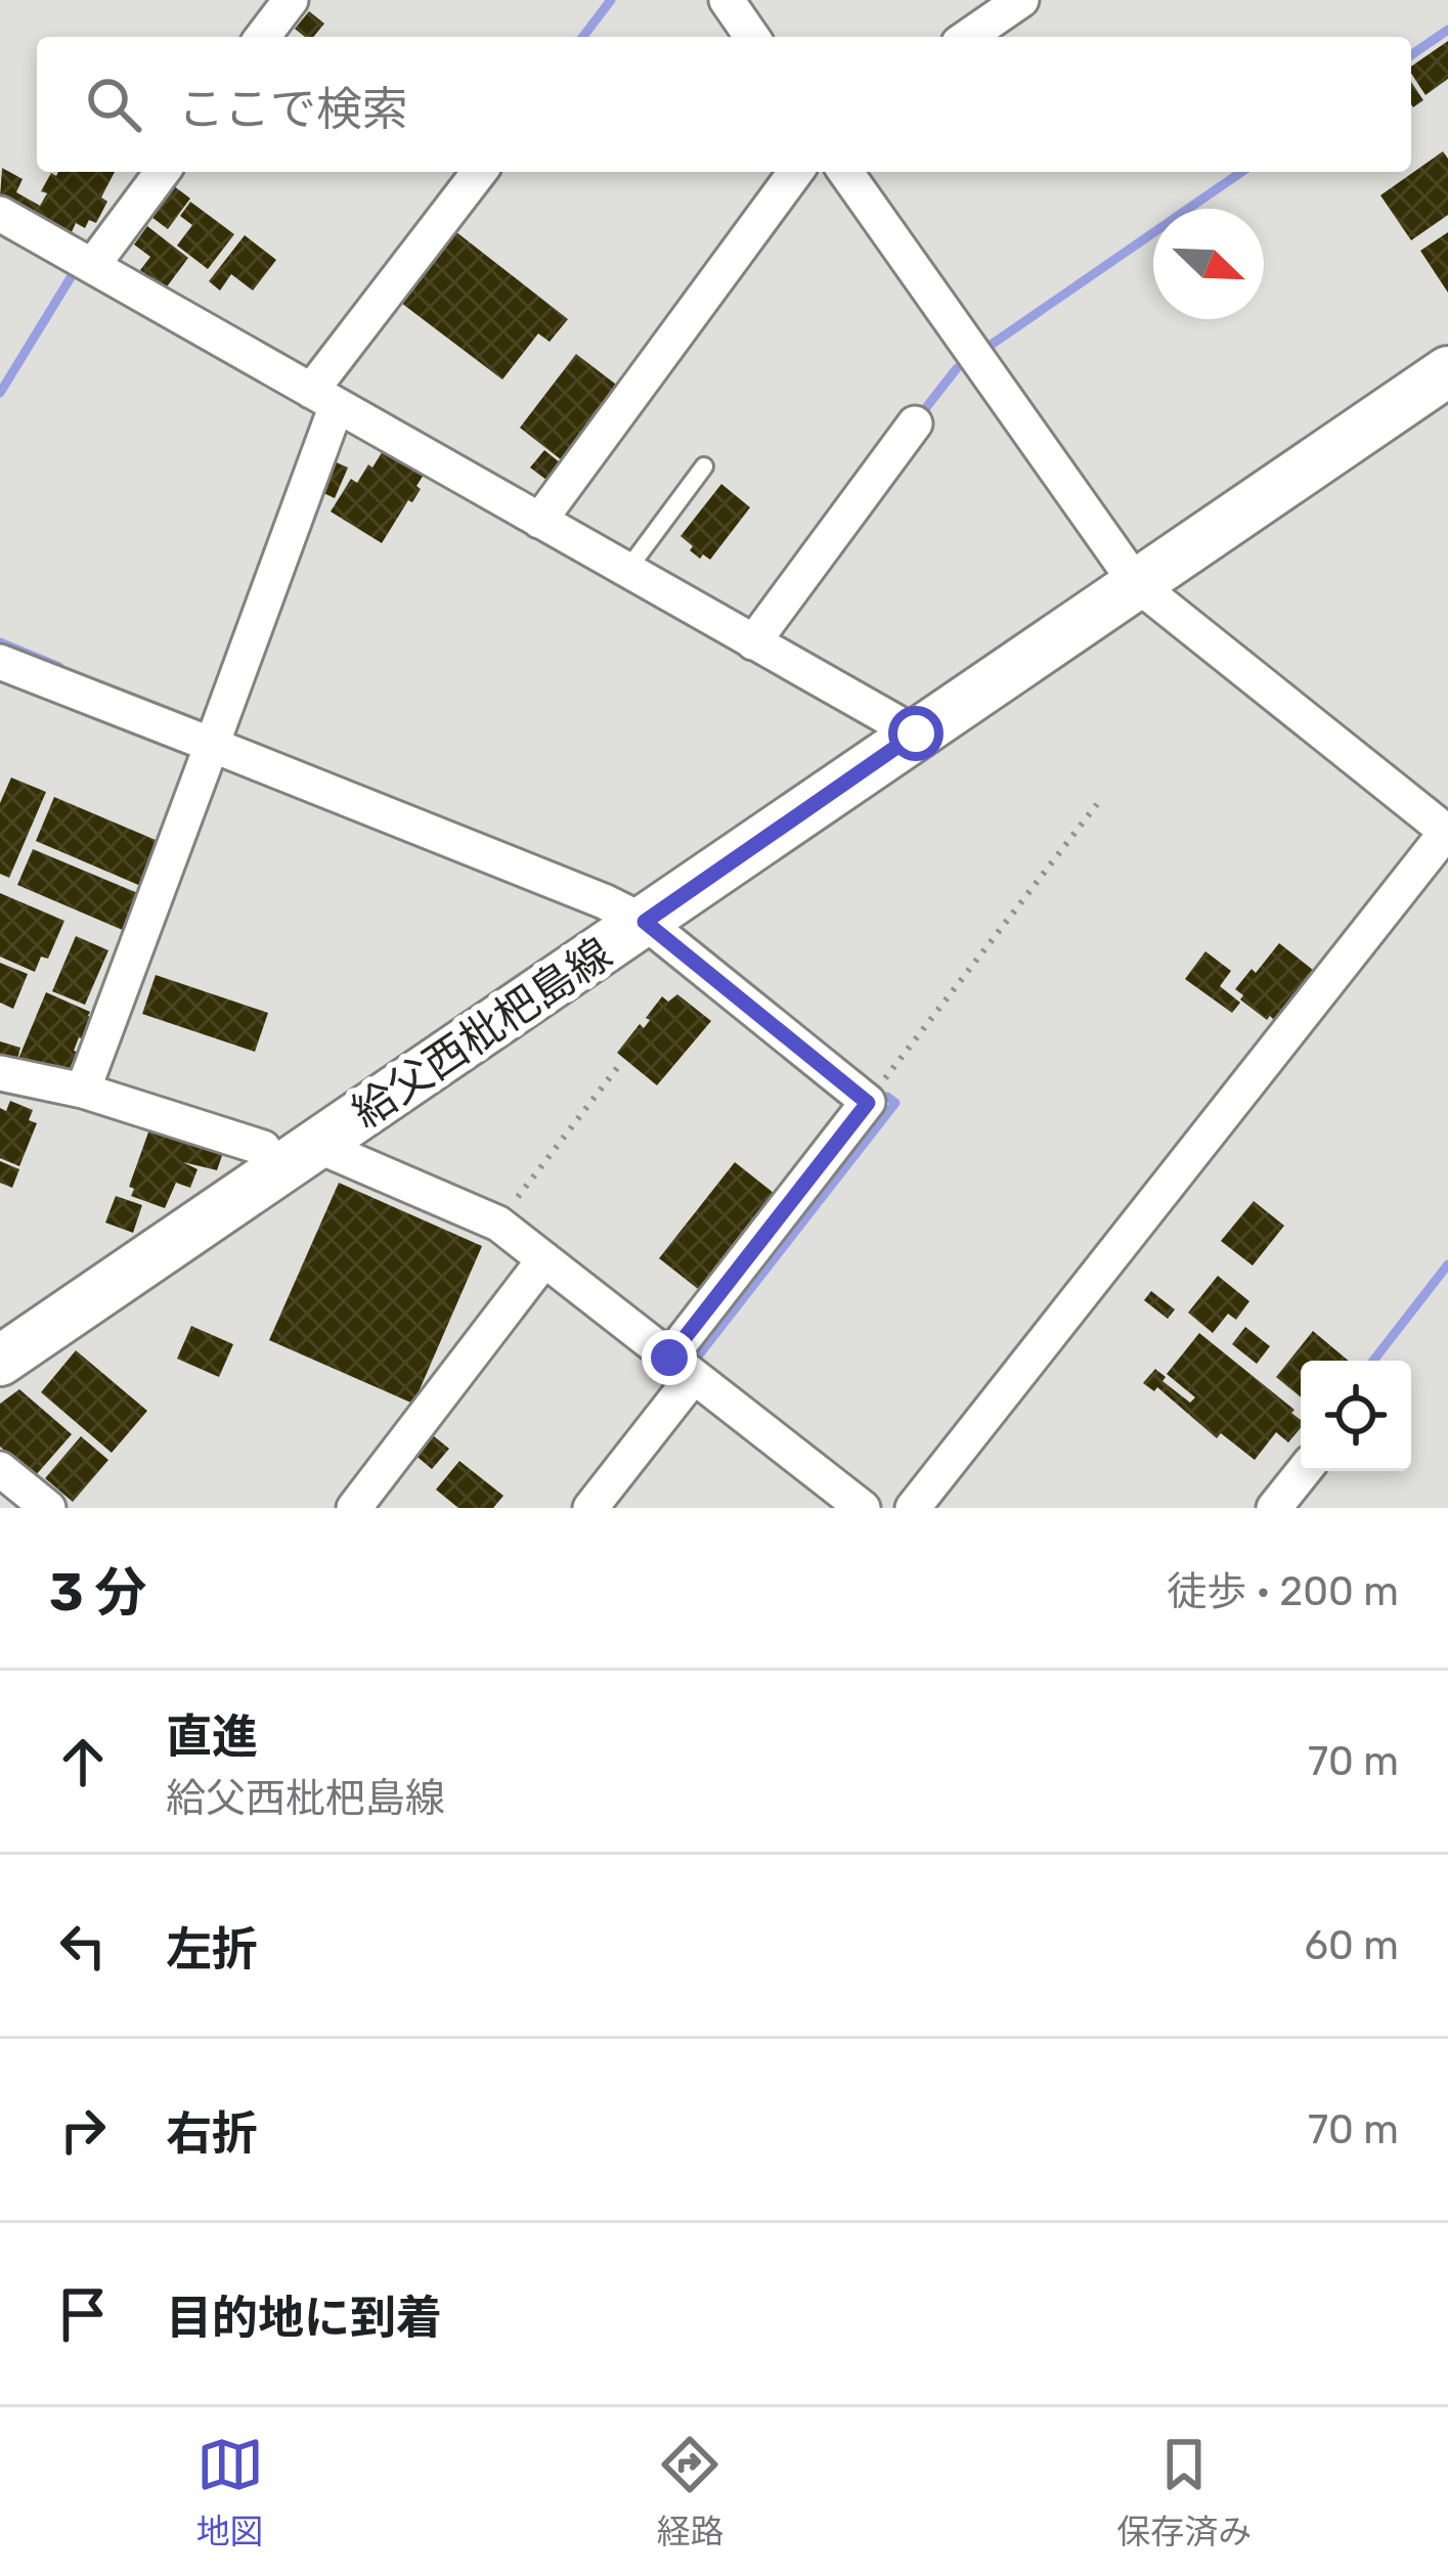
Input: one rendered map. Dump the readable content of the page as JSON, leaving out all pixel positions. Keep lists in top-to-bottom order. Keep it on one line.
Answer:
{"streets":{"main road":["給父西枇杷島線"]},"north":"bottom right","page":{"search":"ここで検索","heading":["3 分","徒歩 · 200 m"],"list":[["直進","給父西枇杷島線","70 m"],["左折","60 m"],["右折","70 m"],"目的地に到着"],"nav":["地図","経路","保存済み"]}}
